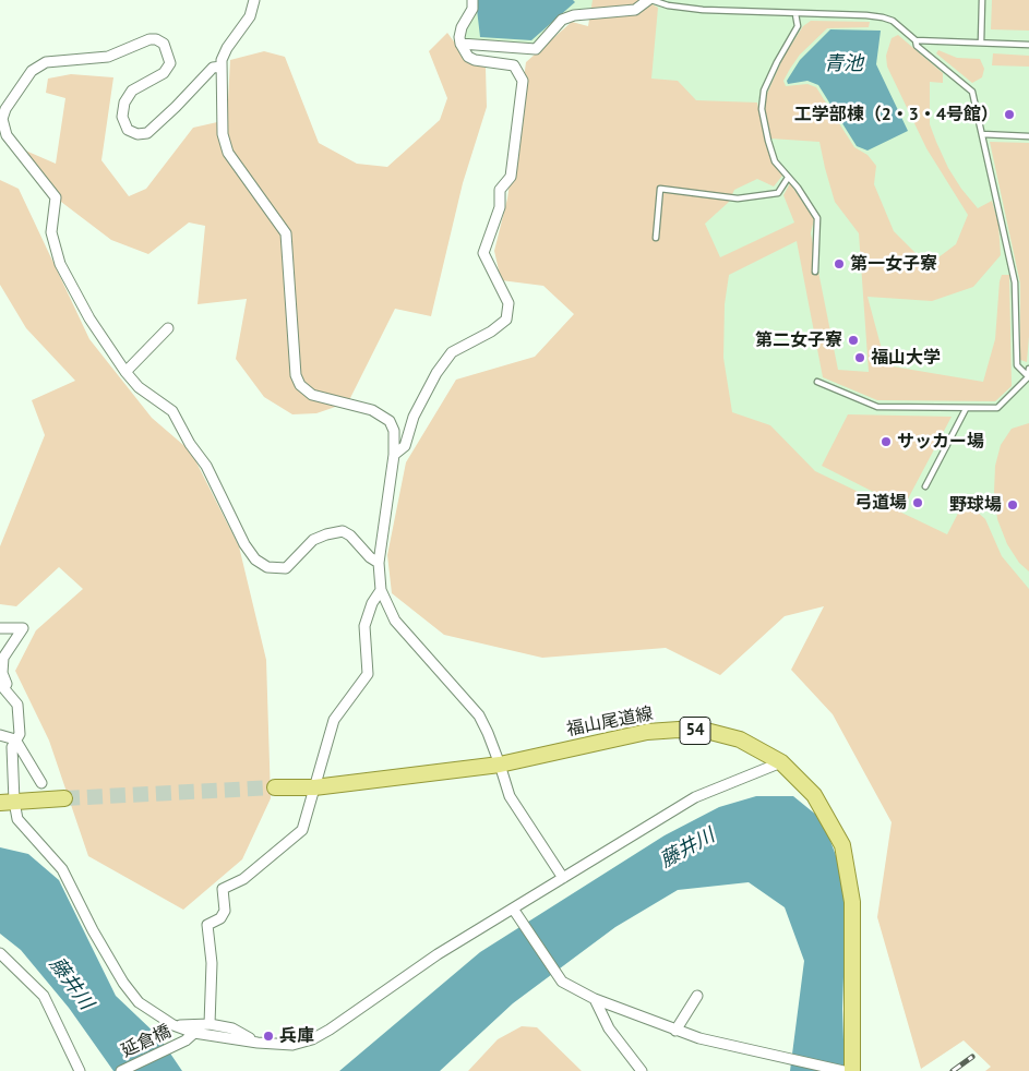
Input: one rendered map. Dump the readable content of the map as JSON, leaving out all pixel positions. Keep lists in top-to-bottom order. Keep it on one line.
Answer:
{"streets":{"main road":["福山尾道線","54"],"street":["延倉橋"]},"water":["青池","藤井川"],"places":["工学部棟（2・3・4号館）","第一女子寮","第二女子寮","福山大学","サッカー場","弓道場","野球場","兵庫"]}
